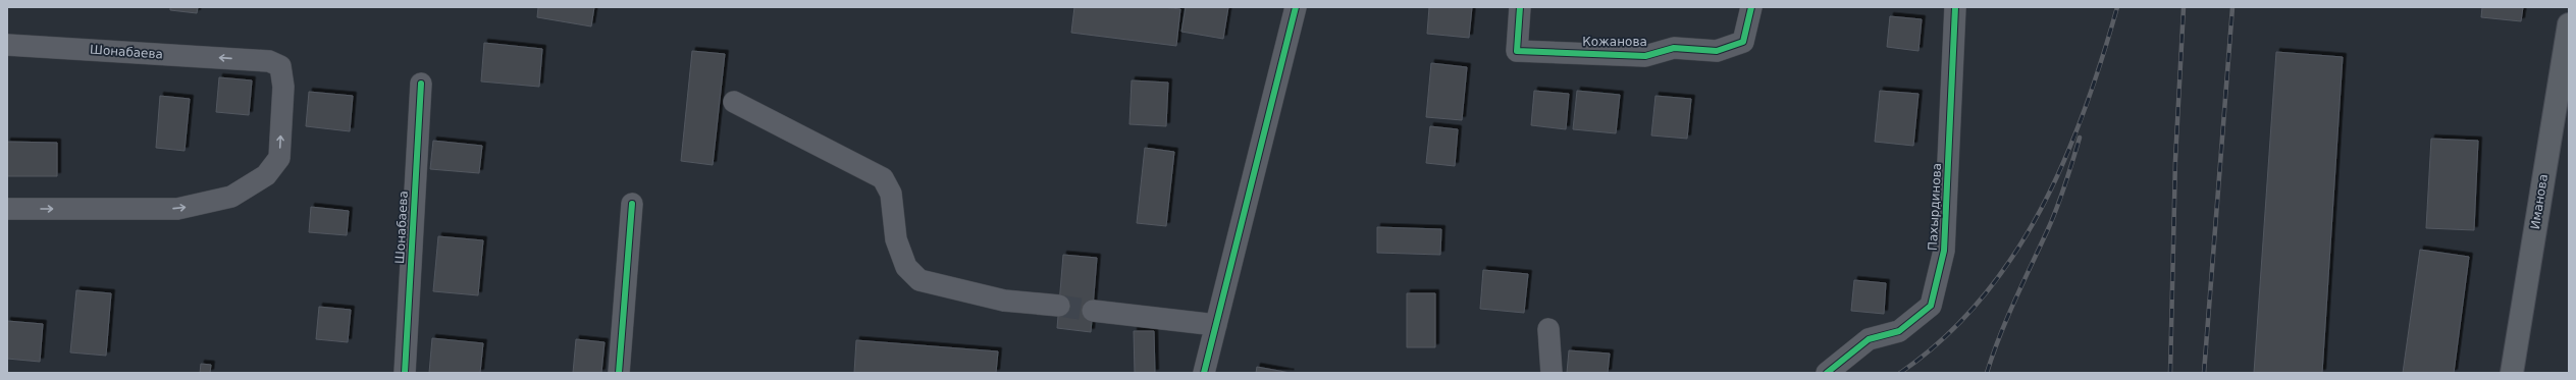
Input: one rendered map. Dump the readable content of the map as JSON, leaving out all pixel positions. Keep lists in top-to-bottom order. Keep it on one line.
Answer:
{"streets":{"main road":["Иманова"],"street":["Кожанова","Шонабаева","Пахырдинова"]}}
